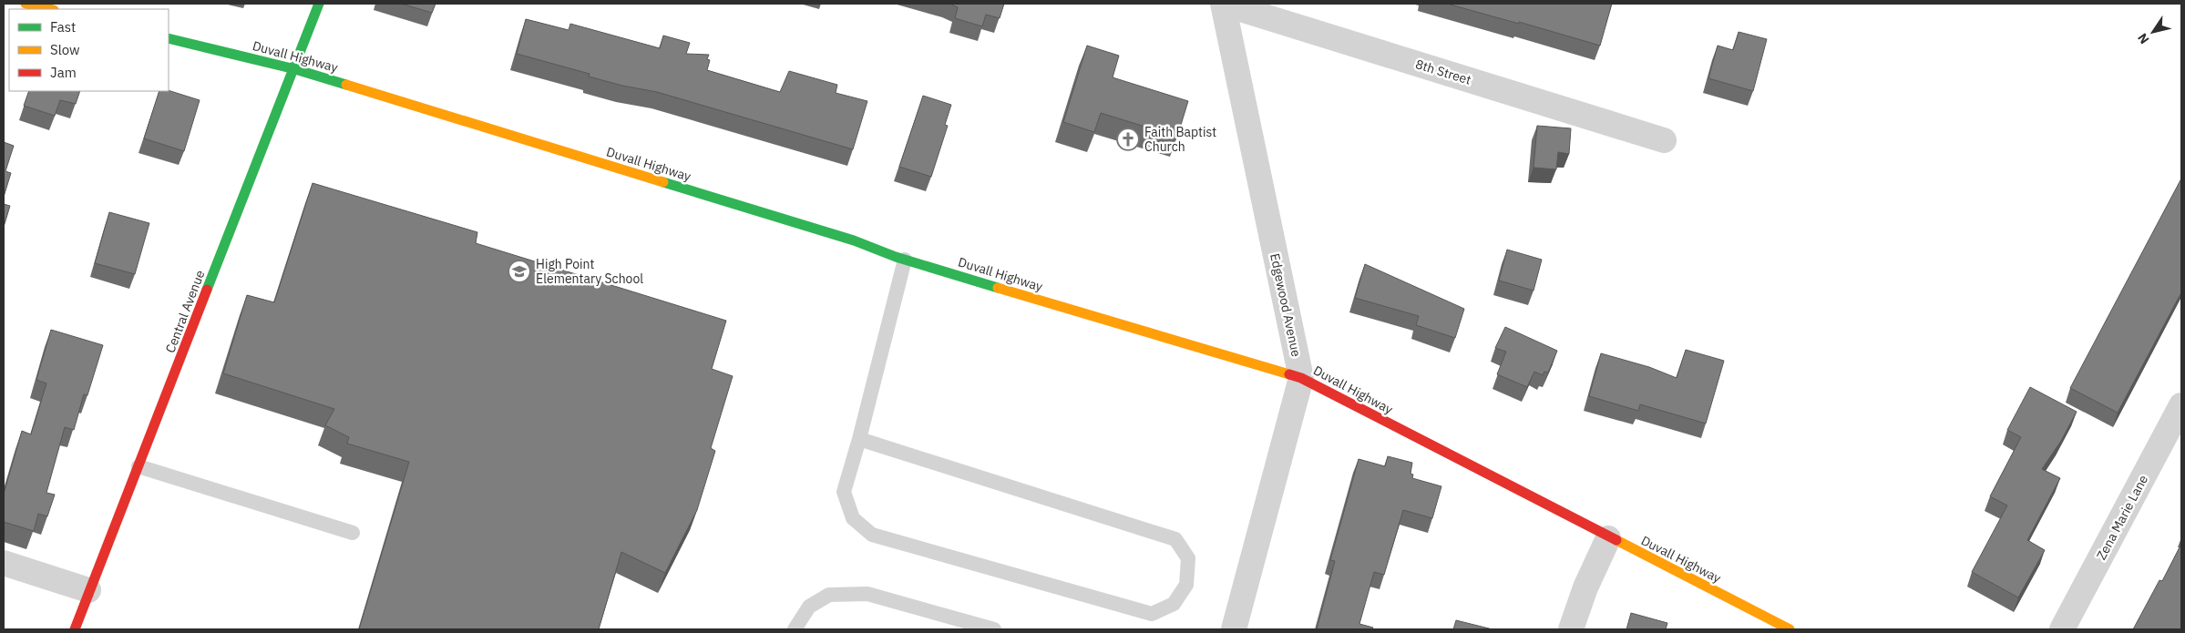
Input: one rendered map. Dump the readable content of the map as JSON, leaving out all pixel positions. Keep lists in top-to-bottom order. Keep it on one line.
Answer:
{"streets":{"street":["Duvall Highway","8th Street","Edgewood Avenue","Central Avenue","Zena Marie Lane"]},"crossings":[["Duvall Highway","Edgewood Avenue"],["Duvall Highway","Central Avenue"],["8th Street","Edgewood Avenue"]],"places":{"church":["Faith Baptist Church"],"school or university":["High Point Elementary School"]},"legend":["Fast","Slow","Jam"],"north":"bottom left"}
